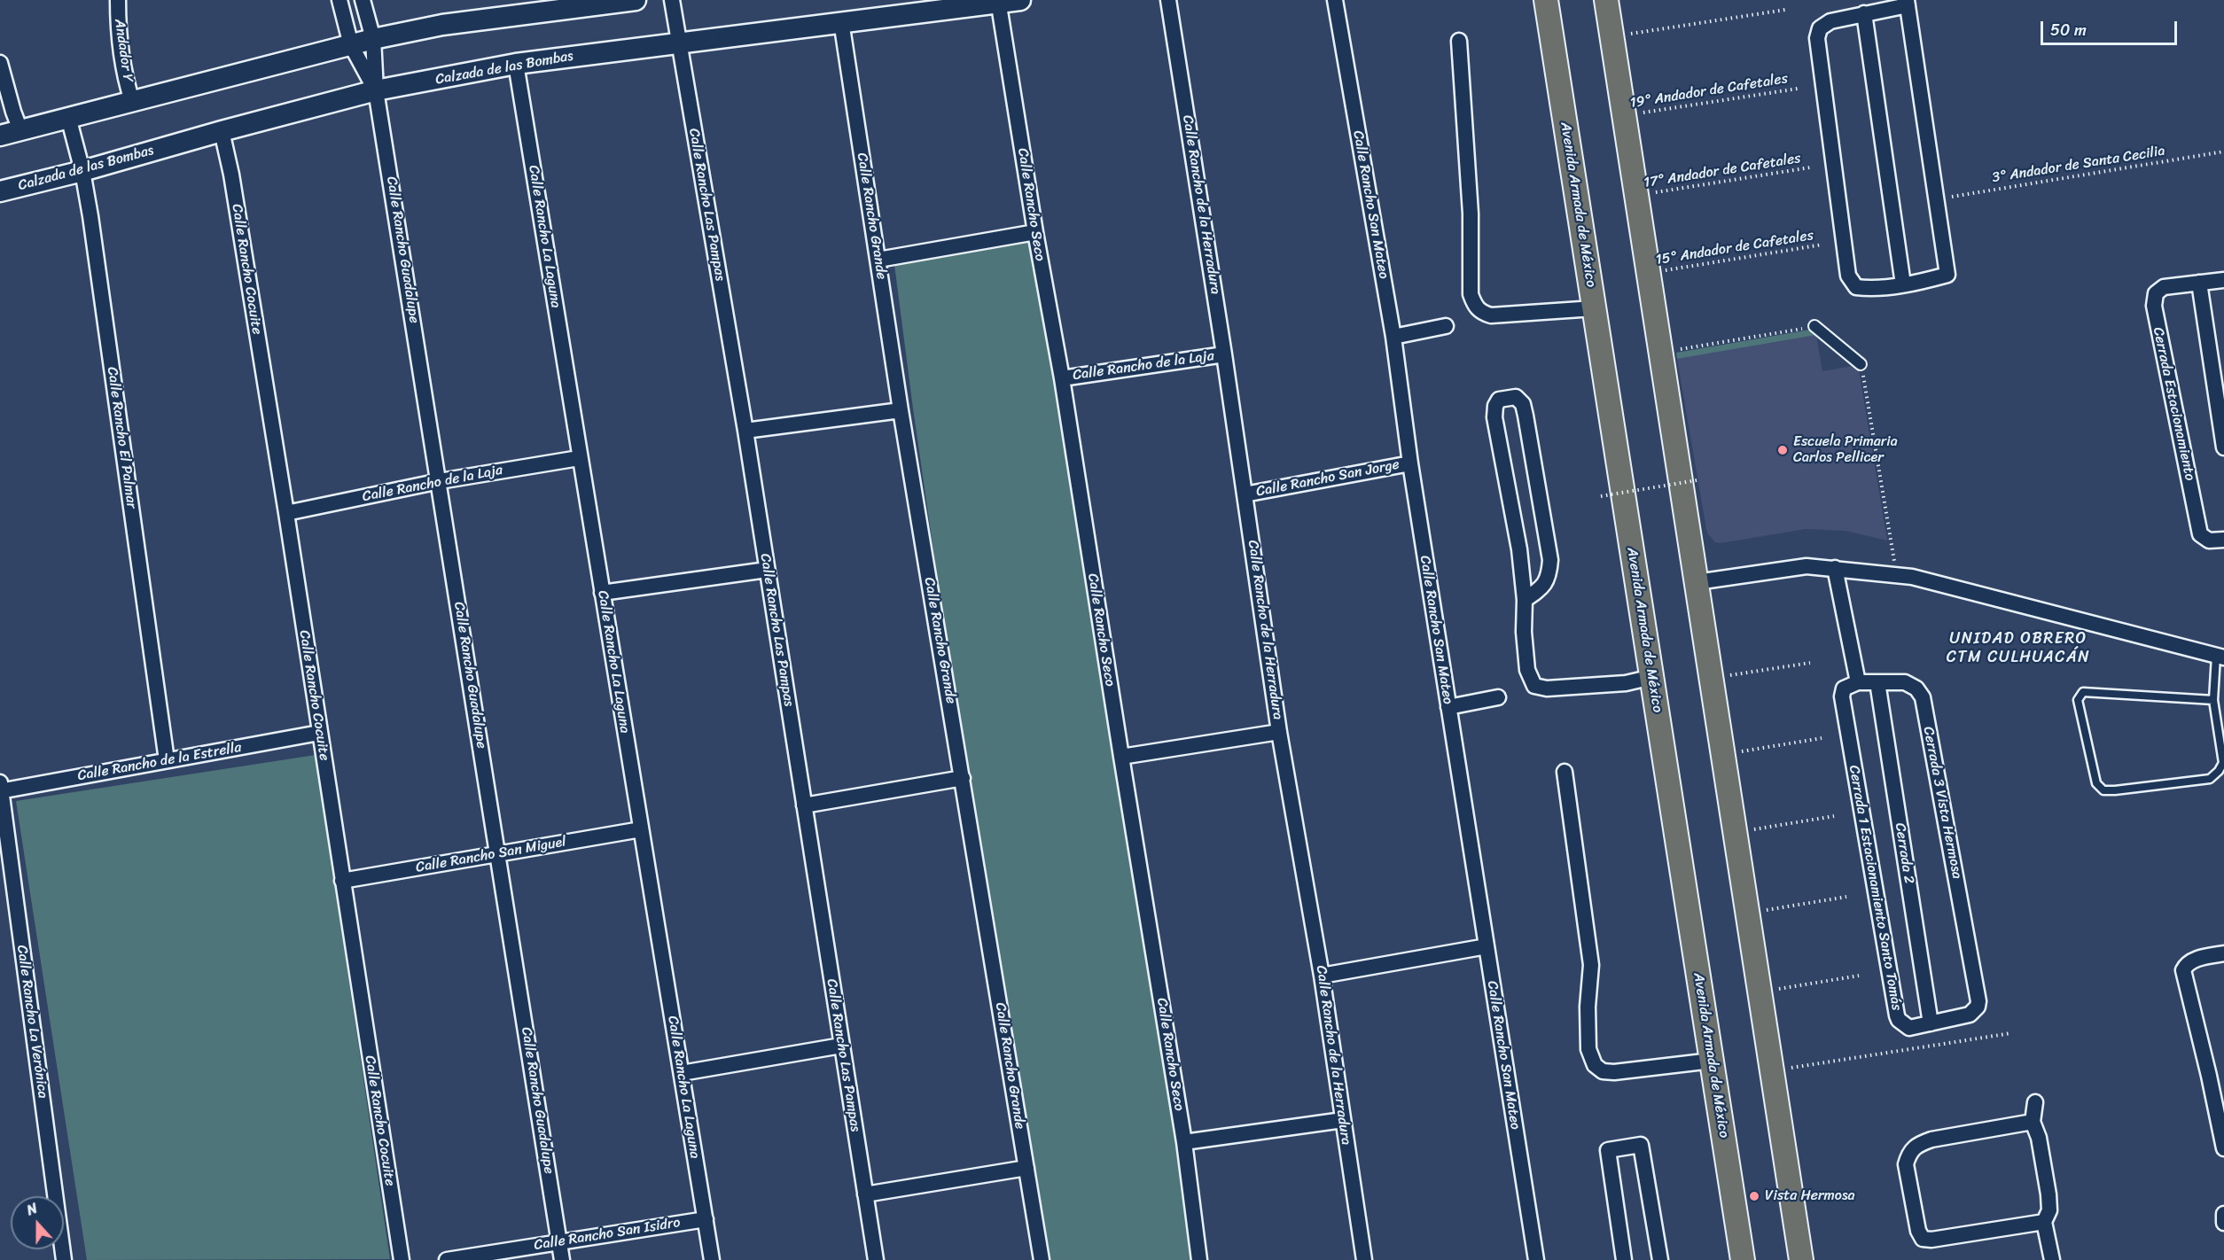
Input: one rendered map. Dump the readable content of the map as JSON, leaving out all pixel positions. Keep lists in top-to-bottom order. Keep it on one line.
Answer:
{"streets":{"main road":["Calzada de las Bombas","Avenida Armada de México"],"street":["Andador Y","Calle Rancho Las Pampas","Calle Rancho Seco","Calle Rancho de la Herradura","Calle Rancho San Mateo","Calle Rancho Grande","Calle Rancho La Laguna","Calle Rancho Guadalupe","Calle Rancho Cocuite","Calle Rancho de la Laja","Cerrada Estacionamiento","Calle Rancho El Palmar","Calle Rancho San Jorge","Calle Rancho de la Estrella","Cerrada 3 Vista Hermosa","Cerrada 2","Calle Rancho San Miguel","Cerrada 1 Estacionamiento Santo Tomás","Calle Rancho La Verónica","Calle Rancho San Isidro"],"path":["19° Andador de Cafetales","3° Andador de Santa Cecilia","17° Andador de Cafetales","15° Andador de Cafetales"]},"crossings":[["Calzada de las Bombas","Calle Rancho Las Pampas"],["Calzada de las Bombas","Calle Rancho Seco"],["Calzada de las Bombas","Calle Rancho Grande"],["Calzada de las Bombas","Calle Rancho La Laguna"],["Calzada de las Bombas","Calle Rancho Guadalupe"],["Calzada de las Bombas","Calle Rancho Cocuite"],["Calzada de las Bombas","Calle Rancho El Palmar"],["Calle Rancho Seco","Calle Rancho de la Laja"],["Calle Rancho de la Herradura","Calle Rancho de la Laja"],["Calle Rancho de la Herradura","Calle Rancho San Jorge"],["Calle Rancho San Mateo","Calle Rancho San Jorge"],["Calle Rancho La Laguna","Calle Rancho de la Laja"],["Calle Rancho La Laguna","Calle Rancho San Miguel"],["Calle Rancho La Laguna","Calle Rancho San Isidro"],["Calle Rancho Guadalupe","Calle Rancho de la Laja"],["Calle Rancho Guadalupe","Calle Rancho San Miguel"],["Calle Rancho Guadalupe","Calle Rancho San Isidro"],["Calle Rancho Cocuite","Calle Rancho de la Laja"],["Calle Rancho Cocuite","Calle Rancho de la Estrella"],["Calle Rancho Cocuite","Calle Rancho San Miguel"],["Calle Rancho El Palmar","Calle Rancho de la Estrella"],["Calle Rancho de la Estrella","Calle Rancho La Verónica"],["Cerrada 3 Vista Hermosa","Cerrada 2"],["Cerrada 3 Vista Hermosa","Cerrada 1 Estacionamiento Santo Tomás"],["Cerrada 2","Cerrada 1 Estacionamiento Santo Tomás"]],"districts":["UNIDAD OBRERO CTM CULHUACÁN"],"places":["Escuela Primaria Carlos Pellicer","Vista Hermosa"],"scale_bar":"50 m","north":"top"}
